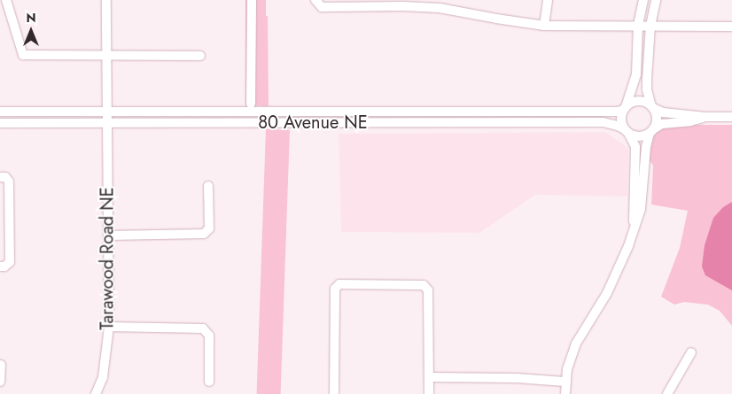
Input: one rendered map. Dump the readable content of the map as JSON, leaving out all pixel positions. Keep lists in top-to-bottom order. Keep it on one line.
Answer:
{"streets":{"street":["80 Avenue NE","Tarawood Road NE"]},"crossings":[["80 Avenue NE","Tarawood Road NE"]],"north":"top"}
